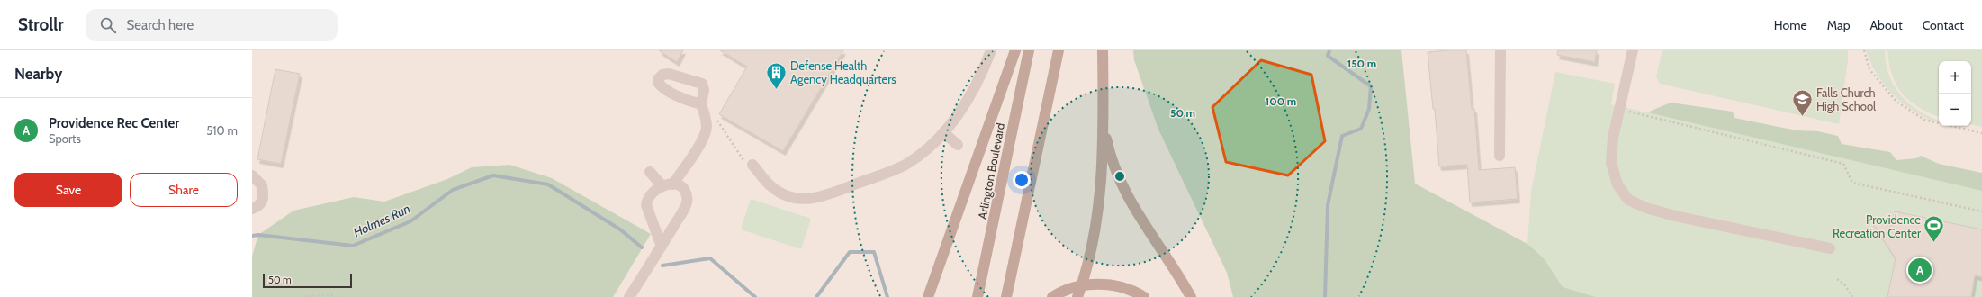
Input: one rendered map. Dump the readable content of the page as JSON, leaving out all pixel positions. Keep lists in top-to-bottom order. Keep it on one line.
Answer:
{"streets":{"highway":["Arlington Boulevard"]},"water":["Holmes Run"],"places":{"building":["Defense Health Agency Headquarters"],"school or university":["Falls Church High School"],"sports":["Providence Recreation Center"]},"scale_bar":"50 m","page":{"header":"Strollr","search":"Search here","nav":["Home","Map","About","Contact"],"heading":"Nearby","map_buttons":["+","−"],"list":[{"mark":"A","name":"Providence Rec Center","note":"Sports","value":"510 m"}],"buttons":["Save","Share"],"pins":"A","scale":"50 m"},"rings":["150 m","100 m","50 m"]}
